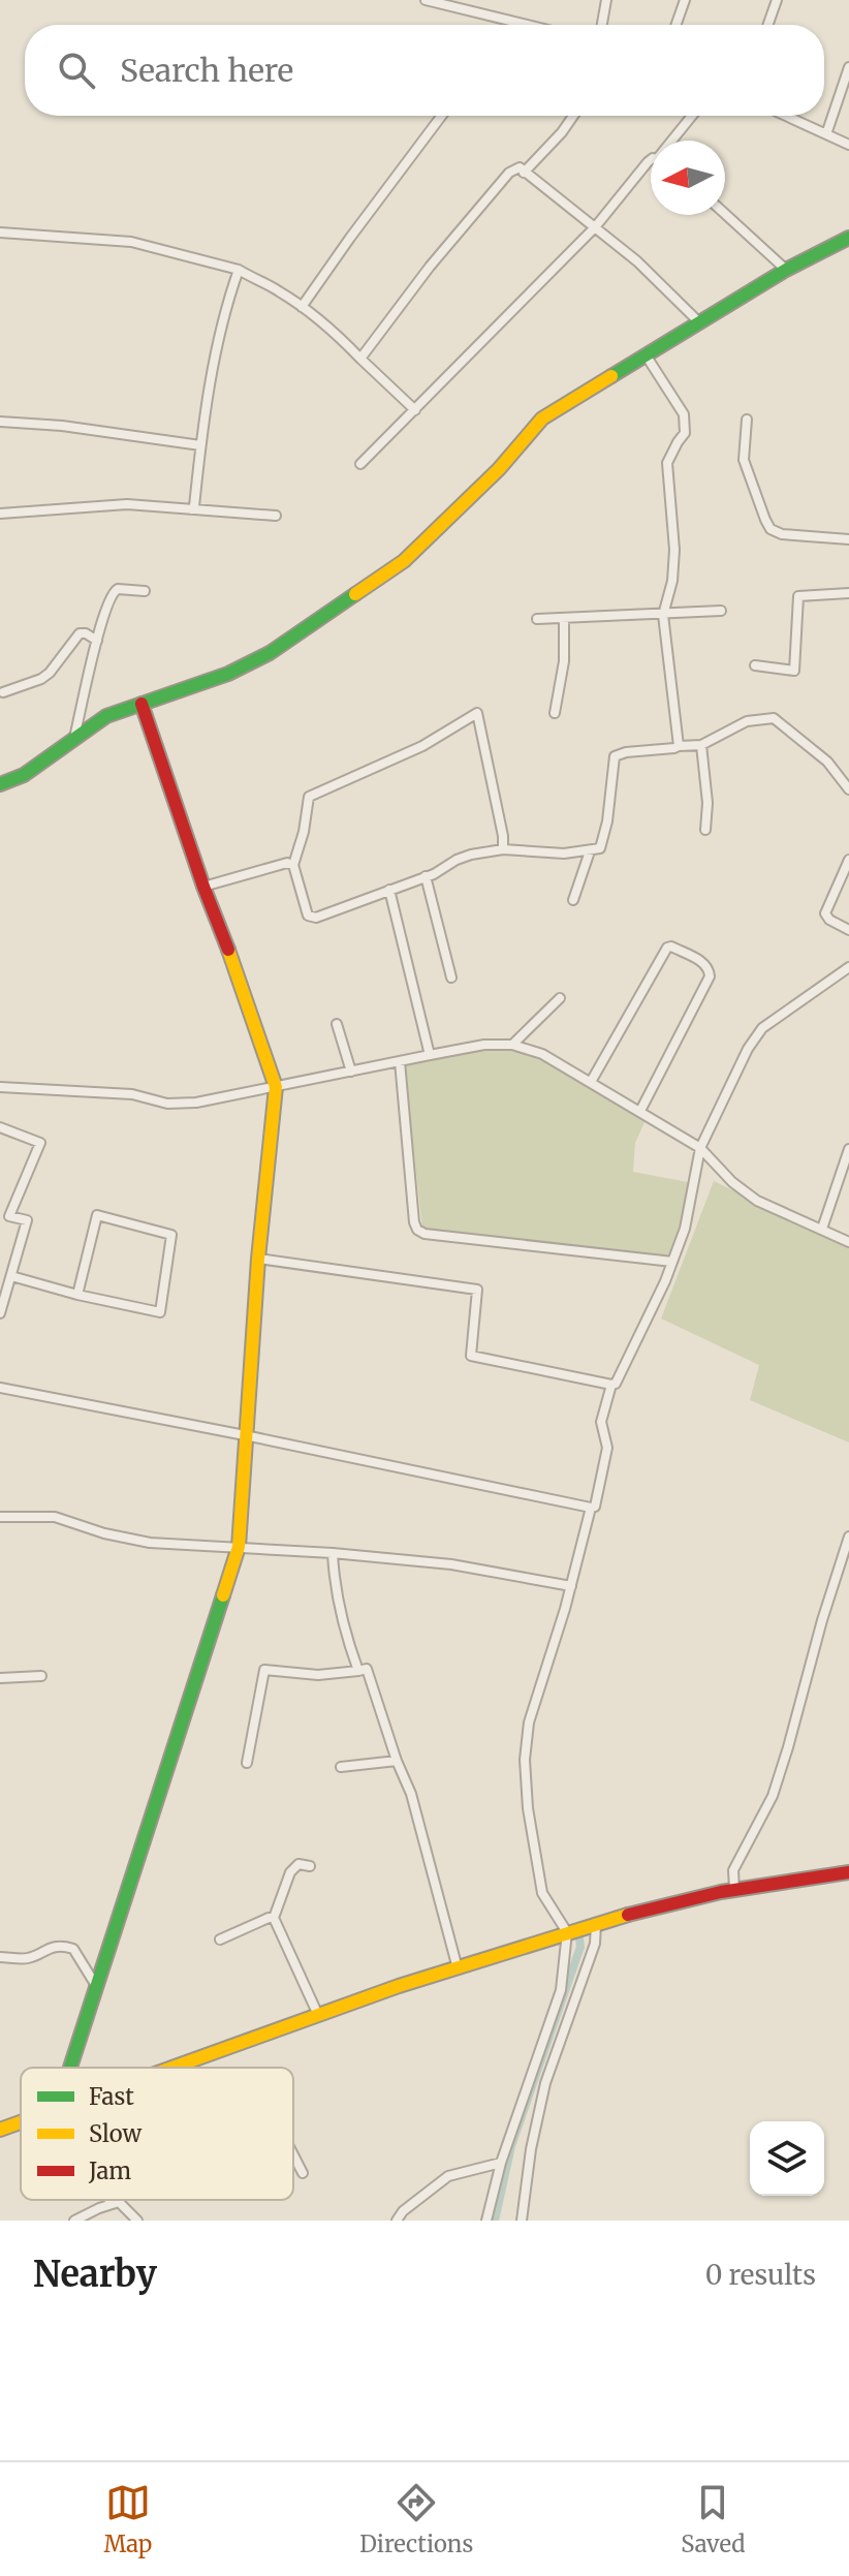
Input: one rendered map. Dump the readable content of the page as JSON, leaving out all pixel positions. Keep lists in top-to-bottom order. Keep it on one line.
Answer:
{"legend":["Fast","Slow","Jam"],"north":"left","page":{"search":"Search here","heading":["Nearby","0 results"],"nav":["Map","Directions","Saved"]}}
